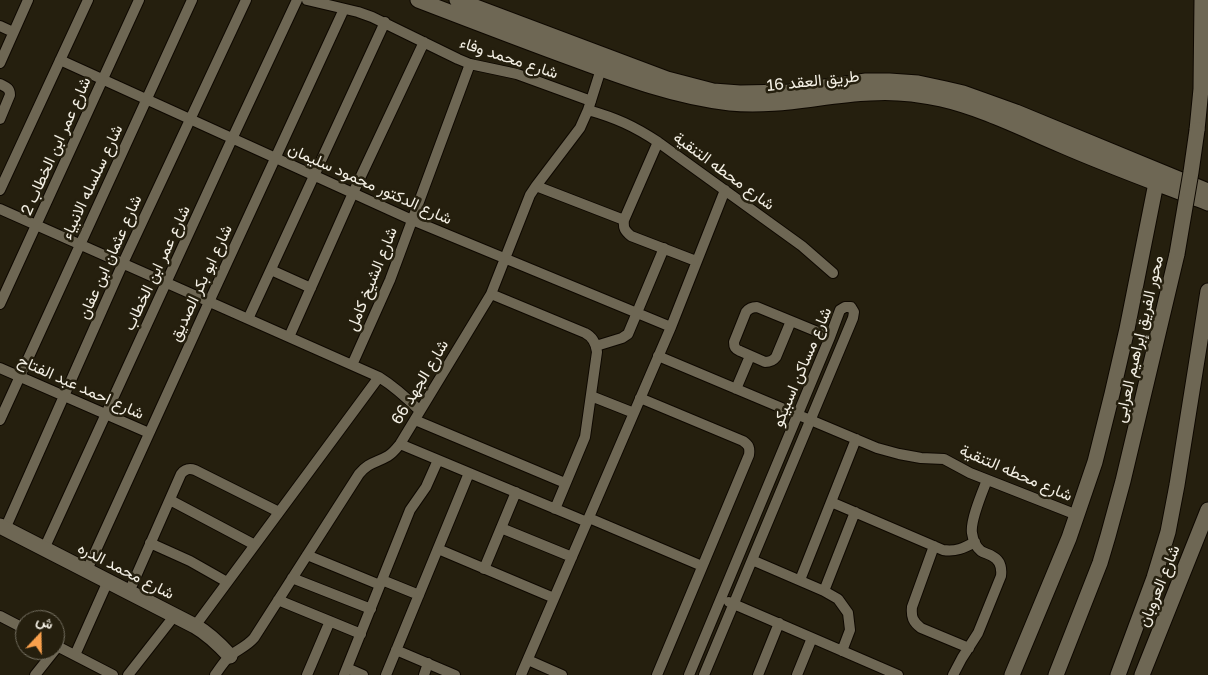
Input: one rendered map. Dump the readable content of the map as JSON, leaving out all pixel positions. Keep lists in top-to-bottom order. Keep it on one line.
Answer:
{"streets":{"street":["شارع محمد وفاء","طريق العقد 16","شارع عمر ابن الخطاب 2","شارع محطه التنقية","شارع سلسله الانبياء","شارع الدكتور محمود سليمان","شارع عثمان ابن عفان","شارع عمر ابن الخطاب","شارع الشيخ كامل","شارع ابو بكر الصديق","محور الفريق إبراهيم العرابى","شارع مساكن اسبيكو","شارع الجهد 66","شارع احمد عبد الفتاح","شارع محمد الدره","شارع العروبان"]},"crossings":[["شارع محمد وفاء","شارع محطه التنقية"],["شارع محمد وفاء","شارع الشيخ كامل"],["شارع محمد وفاء","شارع ابو بكر الصديق"],["شارع محمد وفاء","شارع الجهد 66"],["طريق العقد 16","شارع الجهد 66"],["شارع عمر ابن الخطاب 2","شارع الدكتور محمود سليمان"],["شارع محطه التنقية","شارع الجهد 66"],["شارع سلسله الانبياء","شارع الدكتور محمود سليمان"],["شارع سلسله الانبياء","شارع احمد عبد الفتاح"],["شارع الدكتور محمود سليمان","شارع عثمان ابن عفان"],["شارع الدكتور محمود سليمان","شارع عمر ابن الخطاب"],["شارع الدكتور محمود سليمان","شارع الشيخ كامل"],["شارع الدكتور محمود سليمان","شارع ابو بكر الصديق"],["شارع الدكتور محمود سليمان","شارع الجهد 66"],["شارع عثمان ابن عفان","شارع احمد عبد الفتاح"],["شارع عثمان ابن عفان","شارع محمد الدره"],["شارع عمر ابن الخطاب","شارع احمد عبد الفتاح"],["شارع عمر ابن الخطاب","شارع محمد الدره"],["شارع ابو بكر الصديق","شارع احمد عبد الفتاح"],["شارع ابو بكر الصديق","شارع محمد الدره"],["شارع الجهد 66","شارع محمد الدره"]],"north":"top"}
